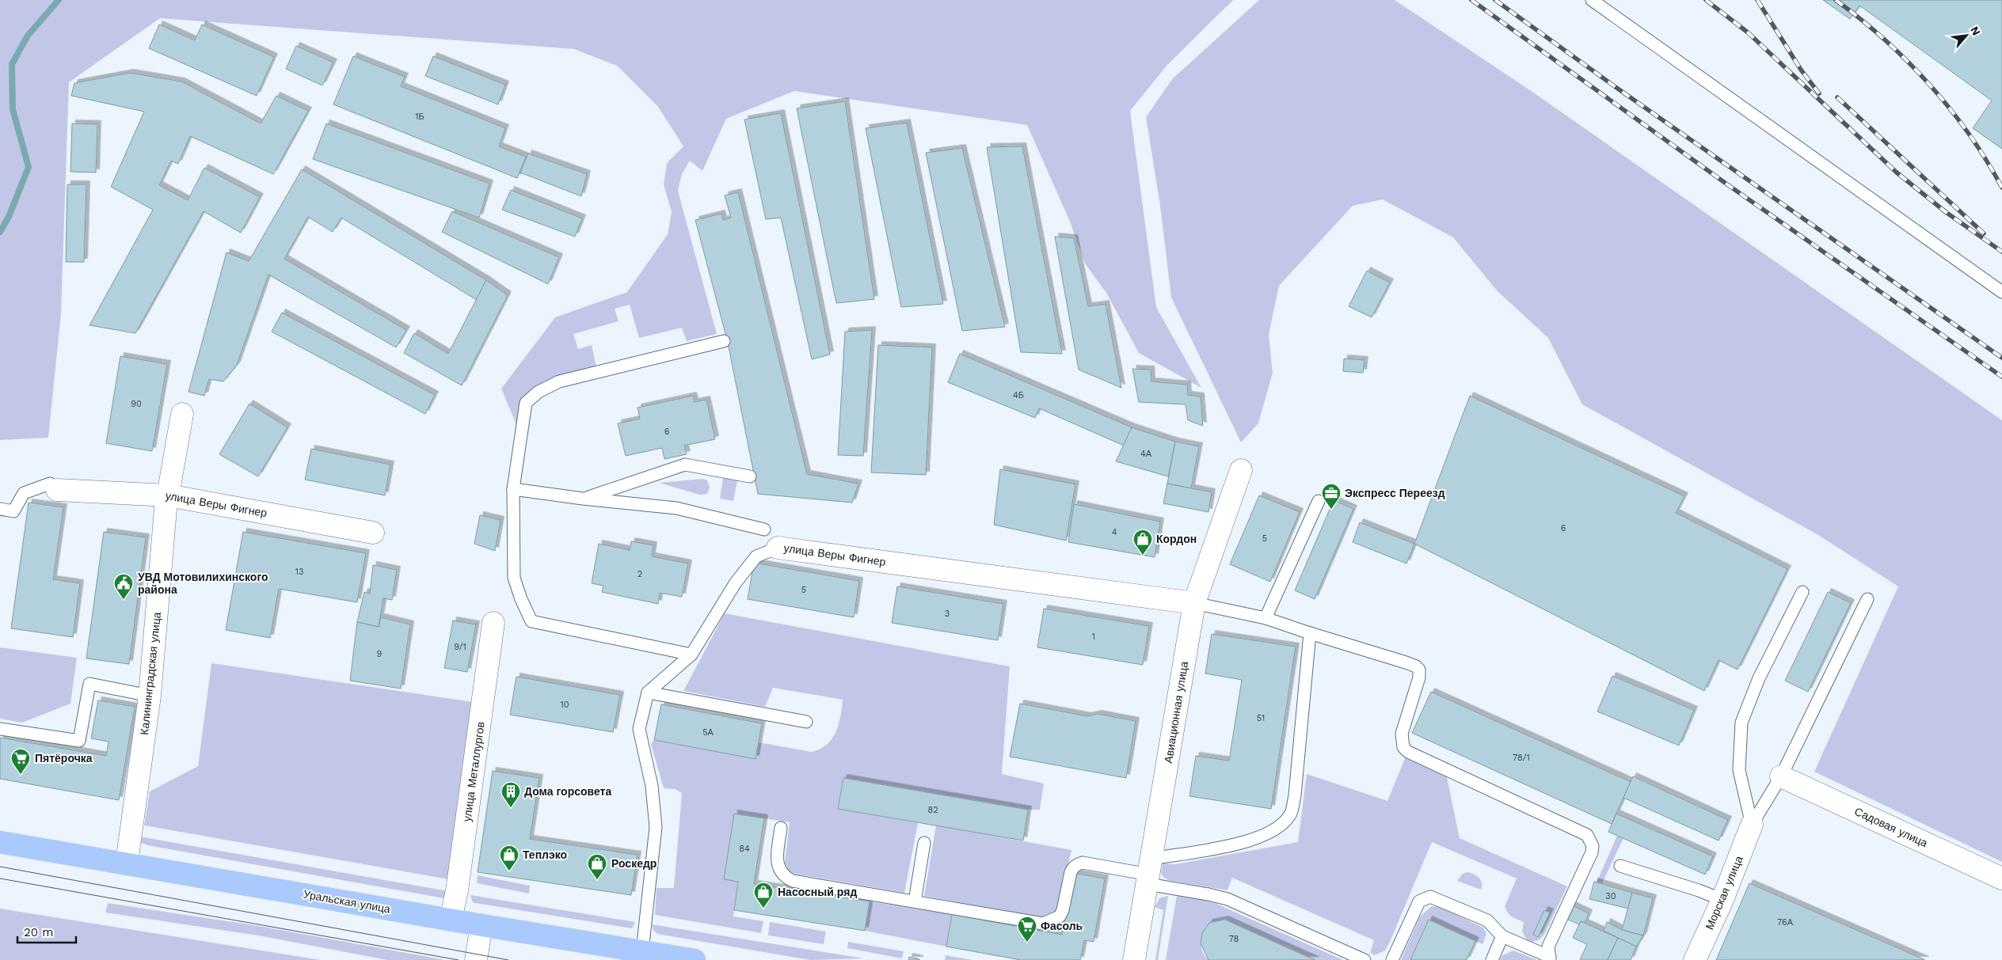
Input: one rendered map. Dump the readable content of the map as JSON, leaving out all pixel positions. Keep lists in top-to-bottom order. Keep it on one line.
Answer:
{"streets":{"main road":["Уральская улица"],"street":["улица Веры Фигнер","Калининградская улица","Авиационная улица","улица Металлургов","Садовая улица","Морская улица"]},"crossings":[["улица Веры Фигнер","Калининградская улица"],["улица Веры Фигнер","Авиационная улица"],["Калининградская улица","Уральская улица"],["улица Металлургов","Уральская улица"]],"places":{"office":["Экспресс Переезд"],"shop":["Кордон","Теплэко","Роскедр","Насосный ряд"],"public building":["УВД Мотовилихинского района"],"supermarket":["Пятёрочка","Фасоль"],"building":["Дома горсовета"]},"house_numbers":["1Б","4Б","90","6","4А","6","4","5","13","2","5","3","1","9/1","9","10","51","5А","78/1","82","84","30","76А","78"],"scale_bar":"20 m","north":"top right"}
